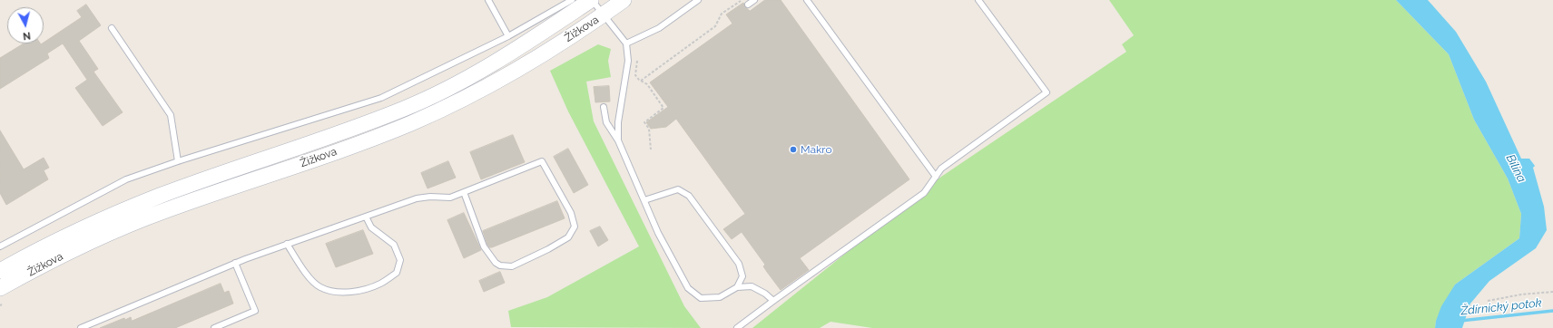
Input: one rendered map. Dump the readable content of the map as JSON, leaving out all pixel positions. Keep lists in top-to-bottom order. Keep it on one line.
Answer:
{"streets":{"main road":["Žižkova"]},"water":["Bílina","Ždírnický potok"],"places":["Makro"],"north":"bottom"}
